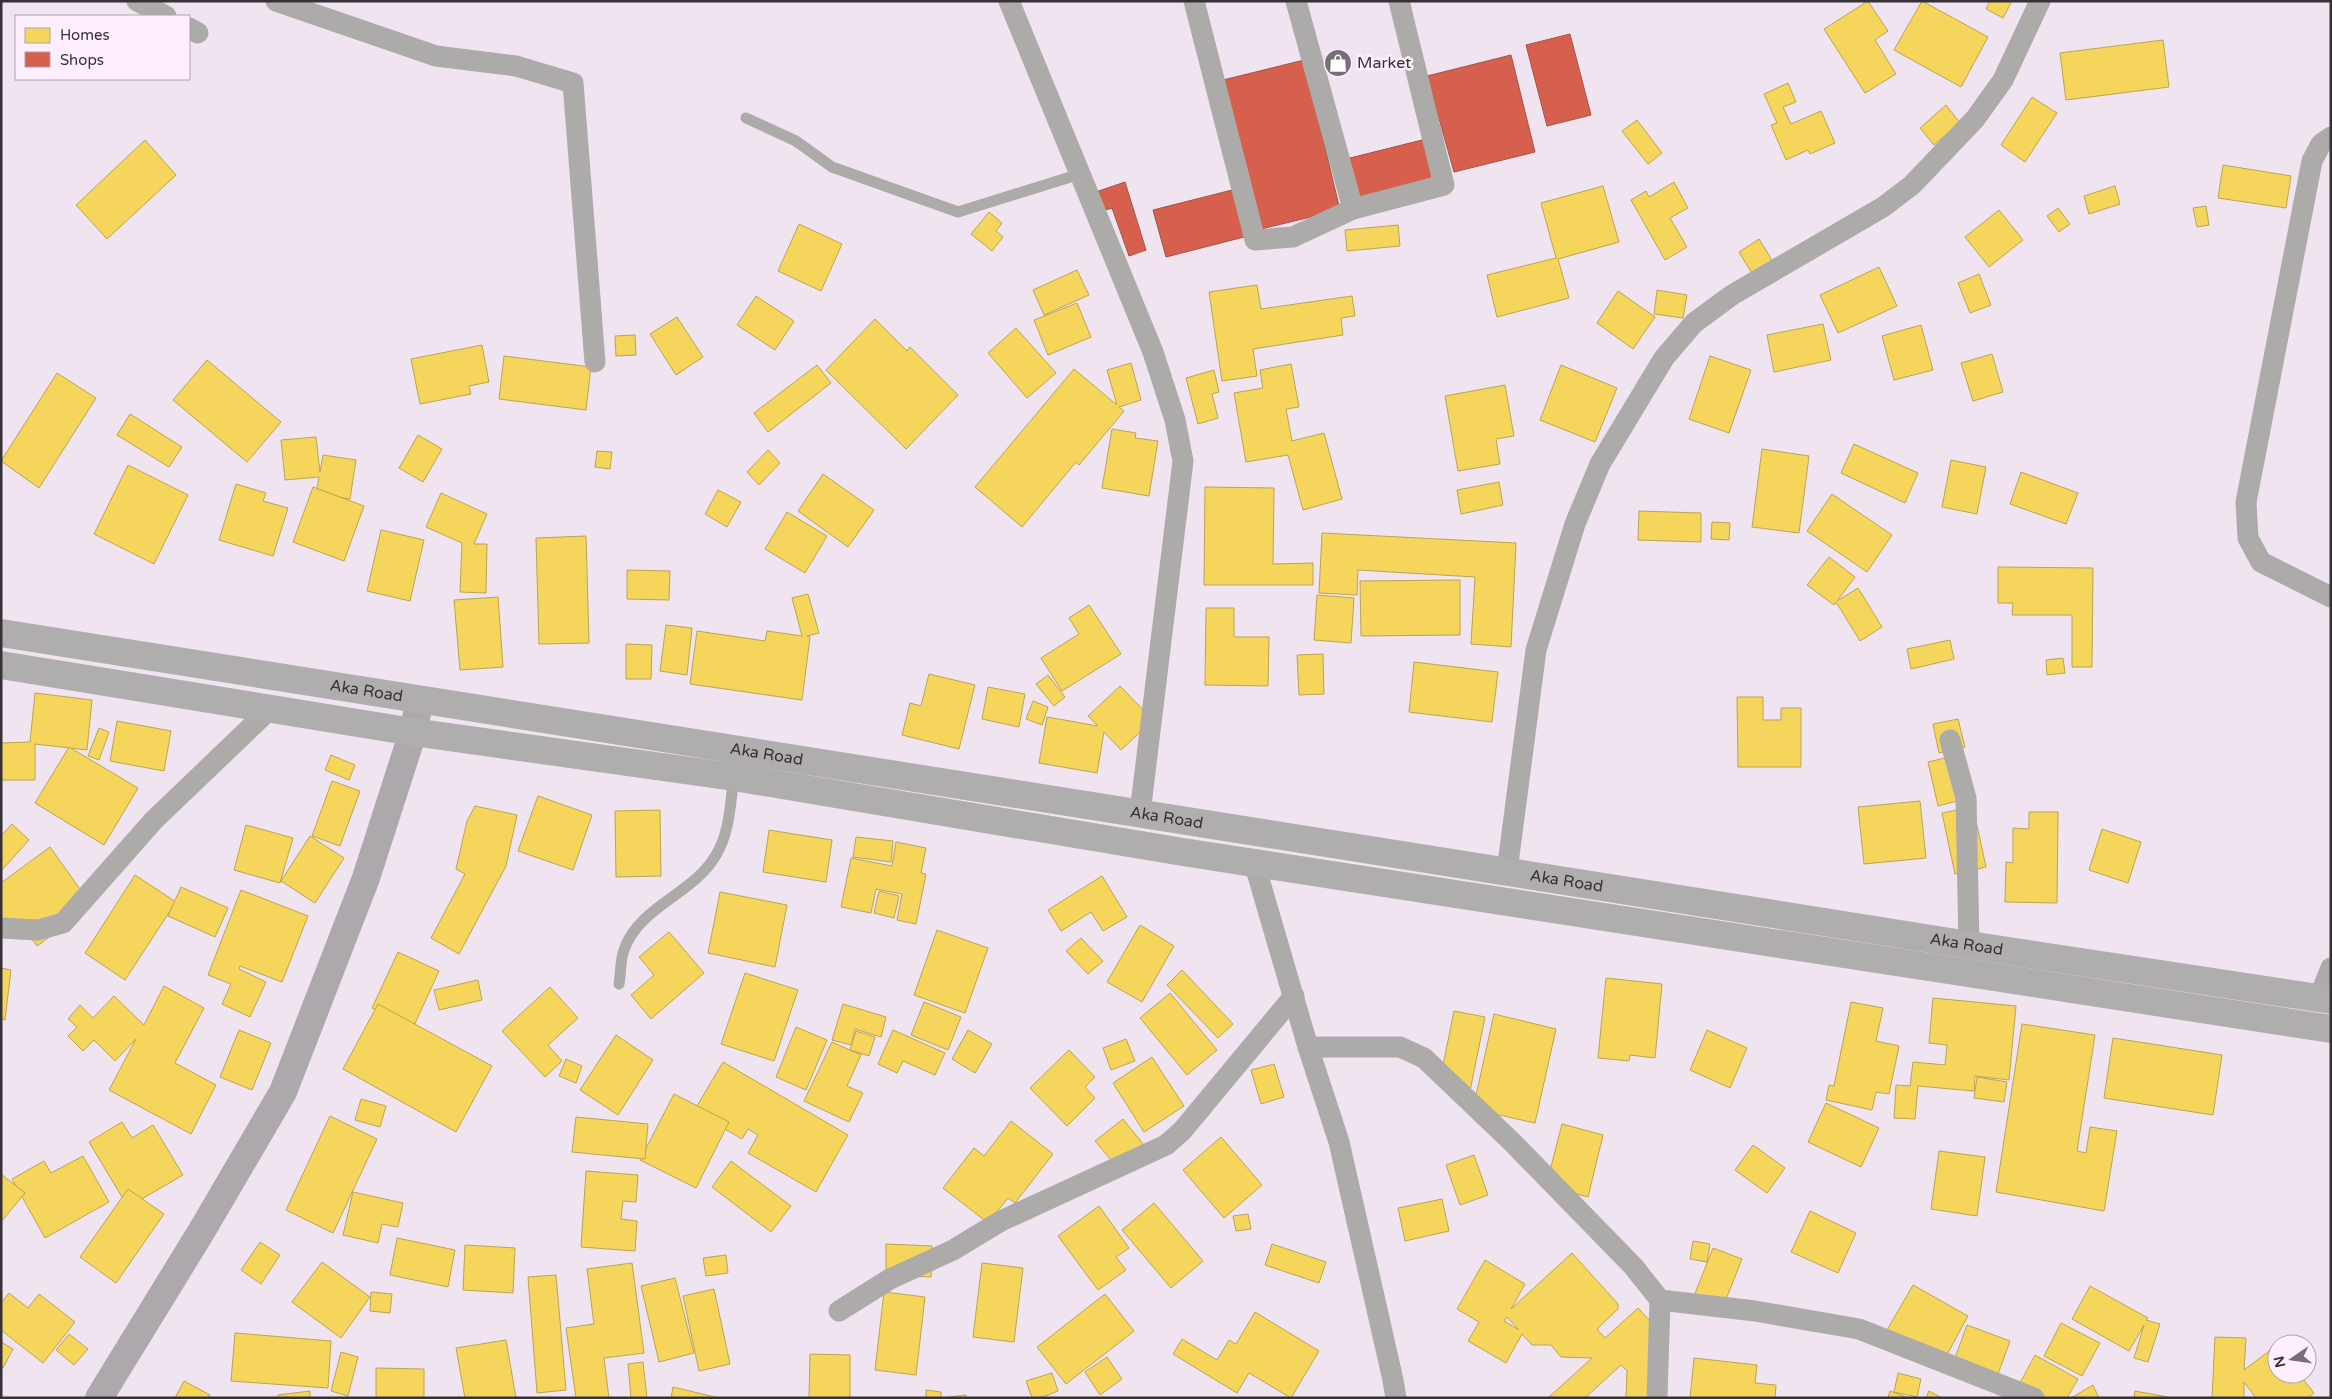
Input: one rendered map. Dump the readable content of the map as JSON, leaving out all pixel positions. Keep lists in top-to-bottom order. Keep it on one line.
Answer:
{"streets":{"main road":["Aka Road"]},"places":{"shop":["Market"]},"legend":["Homes","Shops"],"north":"left"}
